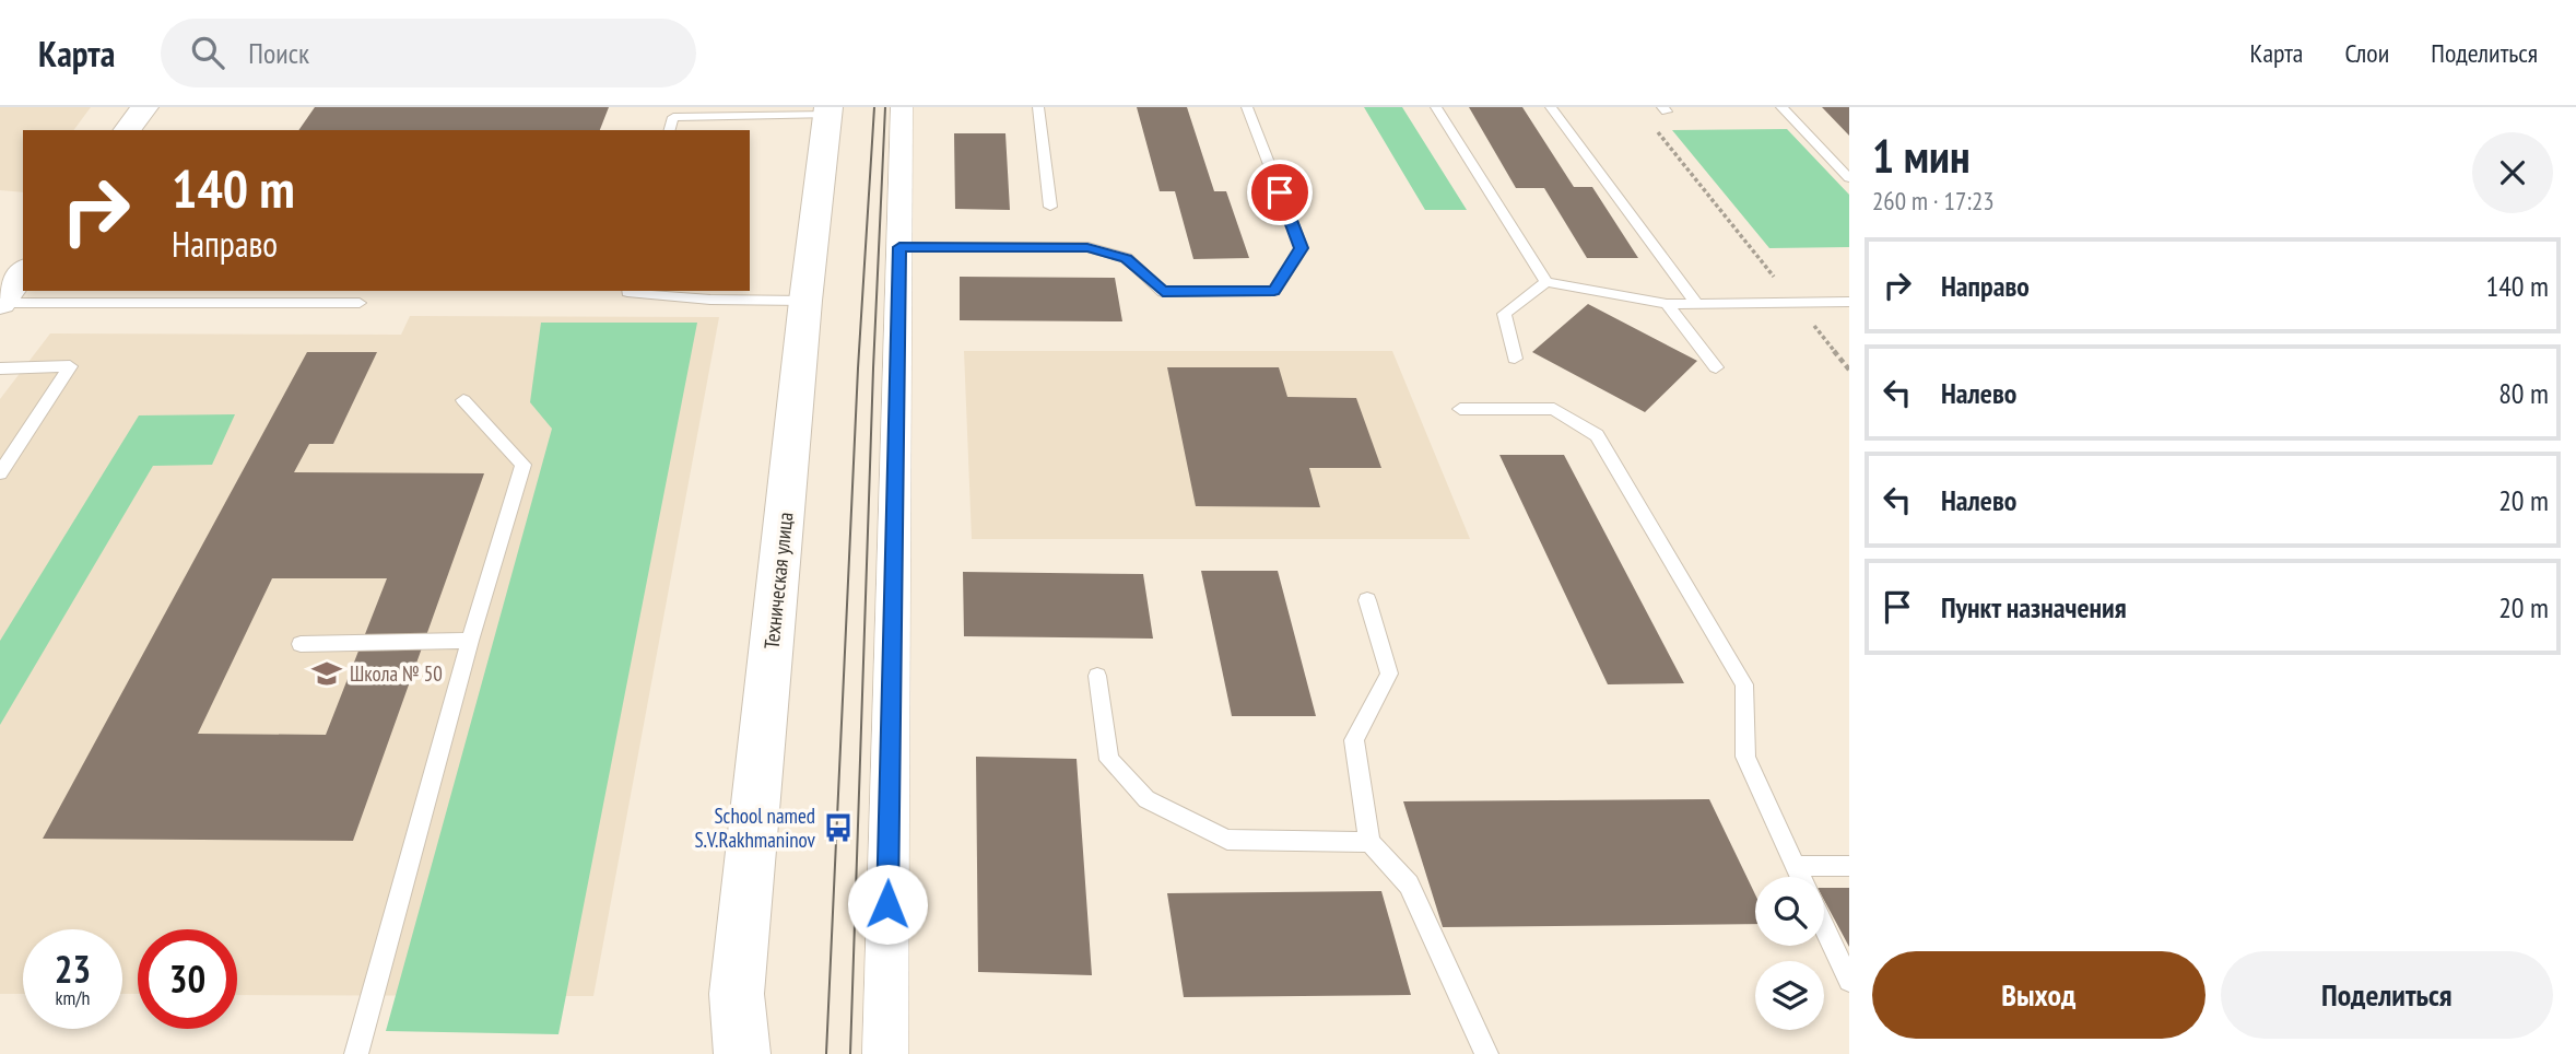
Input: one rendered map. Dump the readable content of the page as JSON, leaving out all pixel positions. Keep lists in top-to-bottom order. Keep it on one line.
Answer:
{"streets":{"main road":["Техническая улица"]},"places":{"school or university":["Школа № 50"],"bus stop":["School named S.V.Rakhmaninov"]},"page":{"header":"Карта","search":"Поиск","nav":["Карта","Слои","Поделиться"],"heading":["1 мин","260 m · 17:23"],"turn":["140 m","Направо"],"list":[{"name":"Направо","value":"140 m"},{"name":"Налево","value":"80 m"},{"name":"Налево","value":"20 m"},{"name":"Пункт назначения","value":"20 m"}],"speed":"23 km/h","limit":"30","buttons":["Выход","Поделиться"]}}
